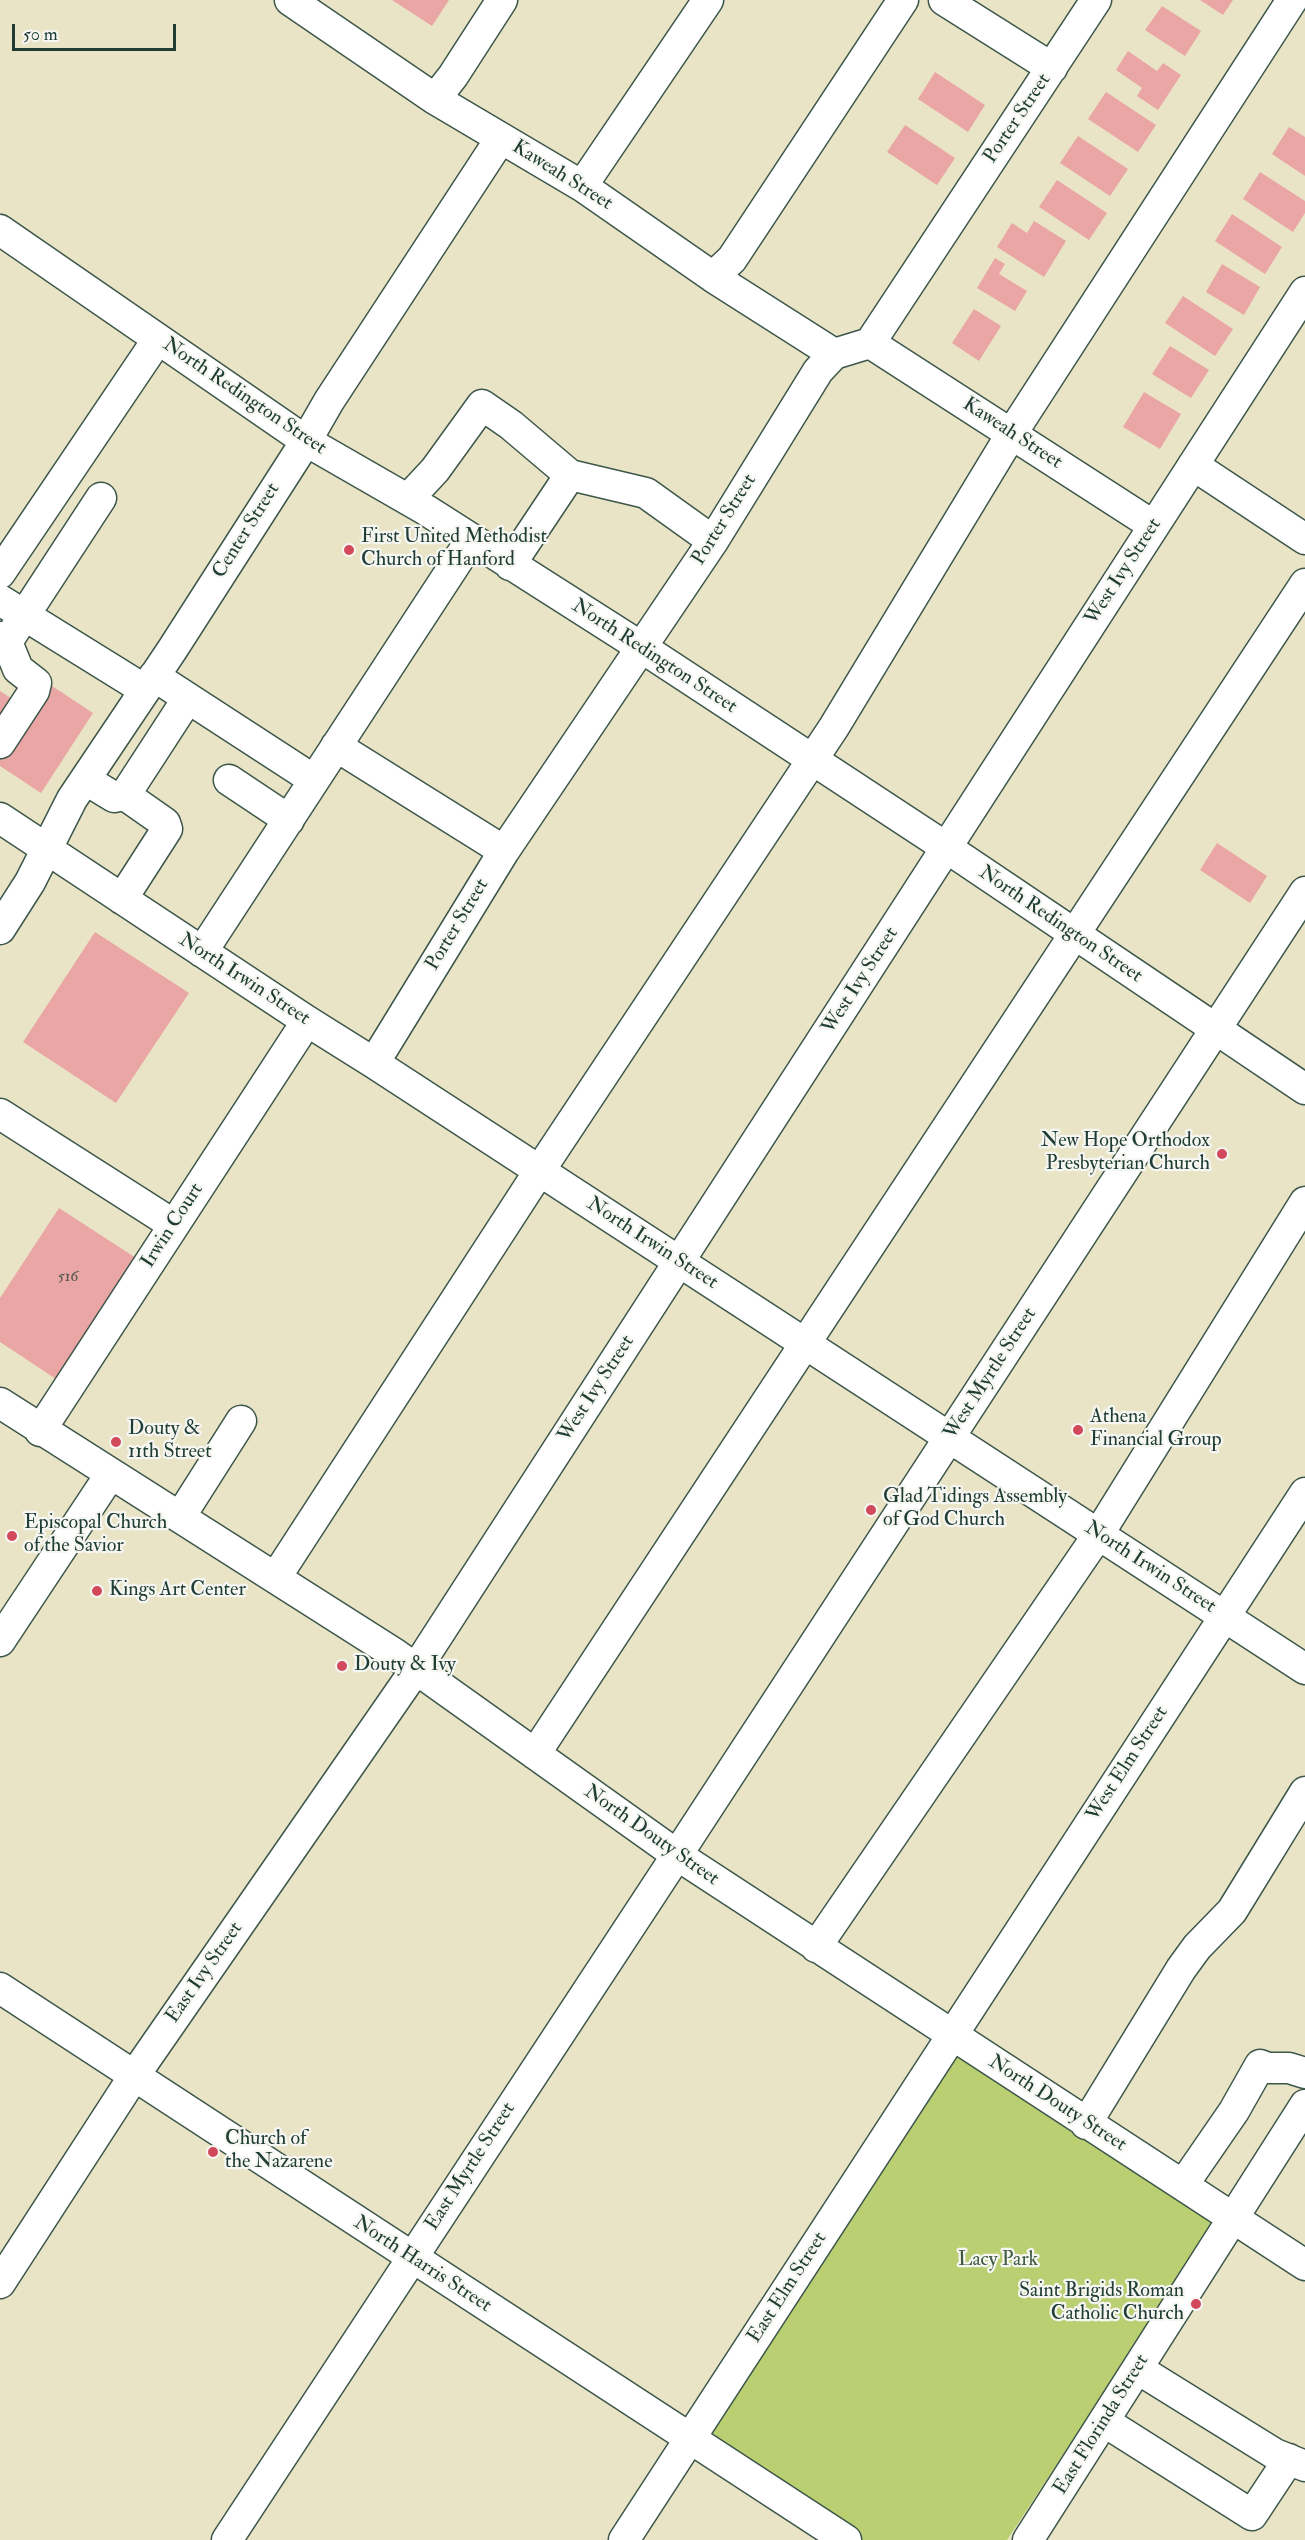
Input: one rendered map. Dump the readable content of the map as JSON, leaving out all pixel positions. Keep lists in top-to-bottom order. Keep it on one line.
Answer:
{"streets":{"street":["Porter Street","Kaweah Street","North Redington Street","Center Street","West Ivy Street","North Irwin Street","Irwin Court","West Myrtle Street","West Elm Street","North Douty Street","East Ivy Street","East Myrtle Street","North Harris Street","East Elm Street","East Florinda Street"]},"crossings":[["Porter Street","Kaweah Street"],["Porter Street","North Redington Street"],["Porter Street","North Irwin Street"],["Kaweah Street","Center Street"],["Kaweah Street","West Ivy Street"],["North Redington Street","Center Street"],["North Redington Street","West Ivy Street"],["North Redington Street","West Myrtle Street"],["Center Street","North Irwin Street"],["West Ivy Street","North Irwin Street"],["West Ivy Street","North Douty Street"],["West Ivy Street","East Ivy Street"],["North Irwin Street","Irwin Court"],["North Irwin Street","West Myrtle Street"],["North Irwin Street","West Elm Street"],["Irwin Court","North Douty Street"],["West Myrtle Street","North Douty Street"],["West Myrtle Street","East Myrtle Street"],["West Elm Street","North Douty Street"],["West Elm Street","East Elm Street"],["North Douty Street","East Ivy Street"],["North Douty Street","East Myrtle Street"],["North Douty Street","East Elm Street"],["North Douty Street","East Florinda Street"],["East Ivy Street","North Harris Street"],["East Myrtle Street","North Harris Street"],["North Harris Street","East Elm Street"]],"parks":["Lacy Park"],"places":["First United Methodist Church of Hanford","New Hope Orthodox Presbyterian Church","Athena Financial Group","Douty & 11th Street","Glad Tidings Assembly of God Church","Episcopal Church of the Savior","Kings Art Center","Douty & Ivy","Church of the Nazarene","Saint Brigids Roman Catholic Church"],"house_numbers":["516"],"scale_bar":"50 m"}
